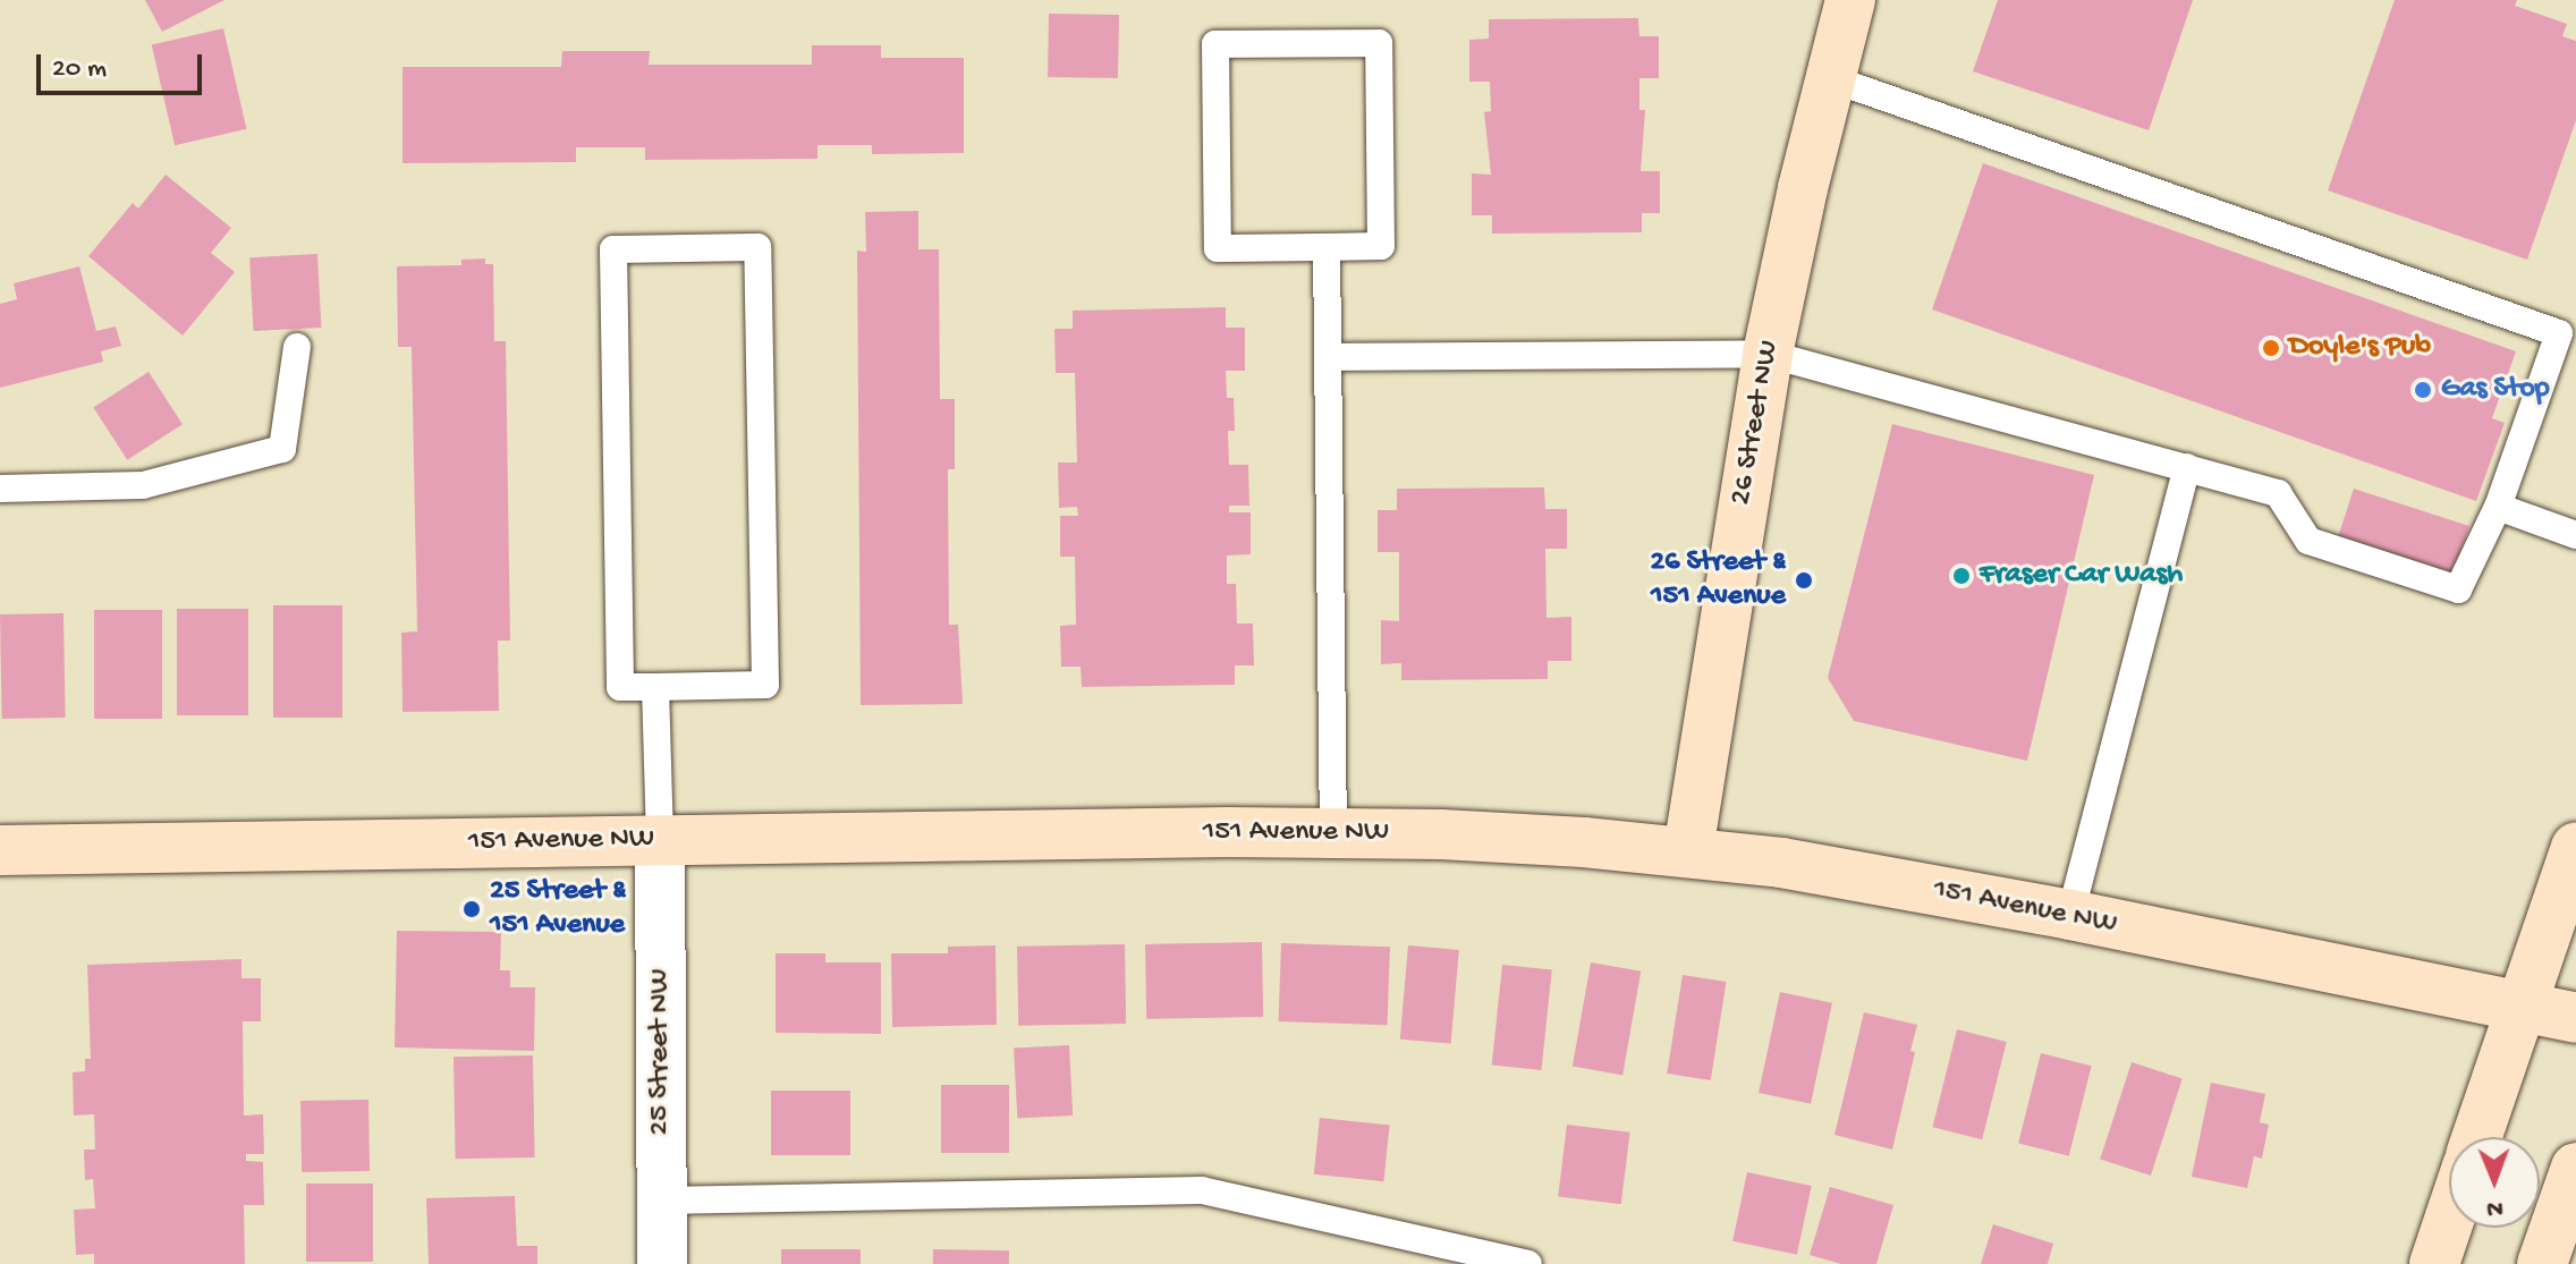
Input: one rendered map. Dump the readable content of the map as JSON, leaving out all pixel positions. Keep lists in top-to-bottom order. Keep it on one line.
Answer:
{"streets":{"street":["26 Street NW","151 Avenue NW","25 Street NW"]},"crossings":[["26 Street NW","151 Avenue NW"],["151 Avenue NW","25 Street NW"]],"places":["Doyle's Pub","Gas Stop","Fraser Car Wash","26 Street & 151 Avenue","25 Street & 151 Avenue"],"scale_bar":"20 m","north":"bottom"}
